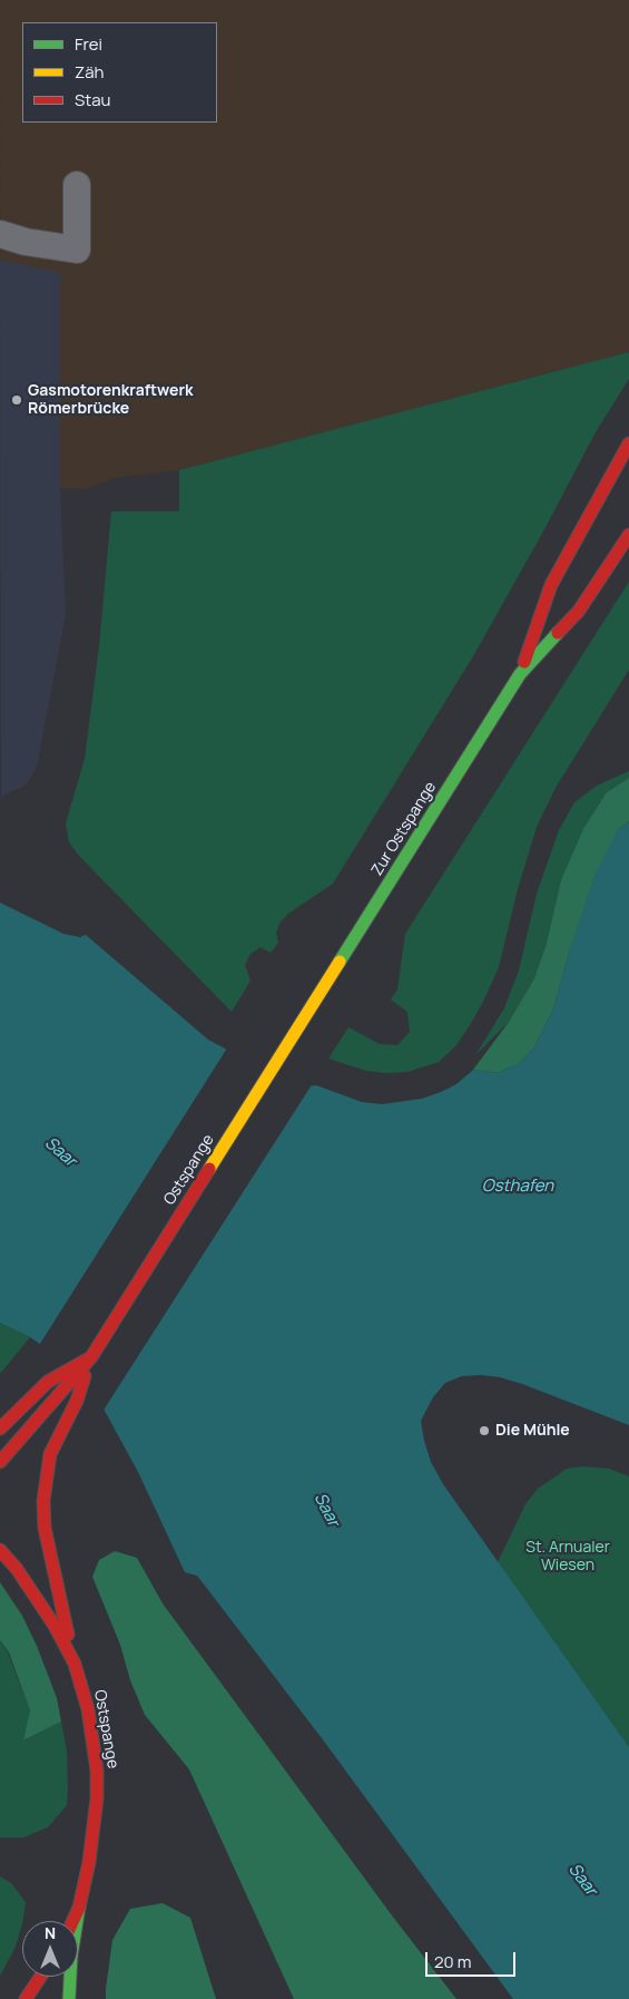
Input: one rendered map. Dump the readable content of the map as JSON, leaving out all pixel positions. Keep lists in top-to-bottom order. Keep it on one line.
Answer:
{"streets":{"main road":["Zur Ostspange","Ostspange"]},"crossings":[["Zur Ostspange","Ostspange"]],"water":["Saar","Osthafen"],"parks":["St. Arnualer Wiesen"],"places":["Gasmotorenkraftwerk Römerbrücke","Die Mühle"],"legend":["Frei","Zäh","Stau"],"scale_bar":"20 m","north":"top"}
